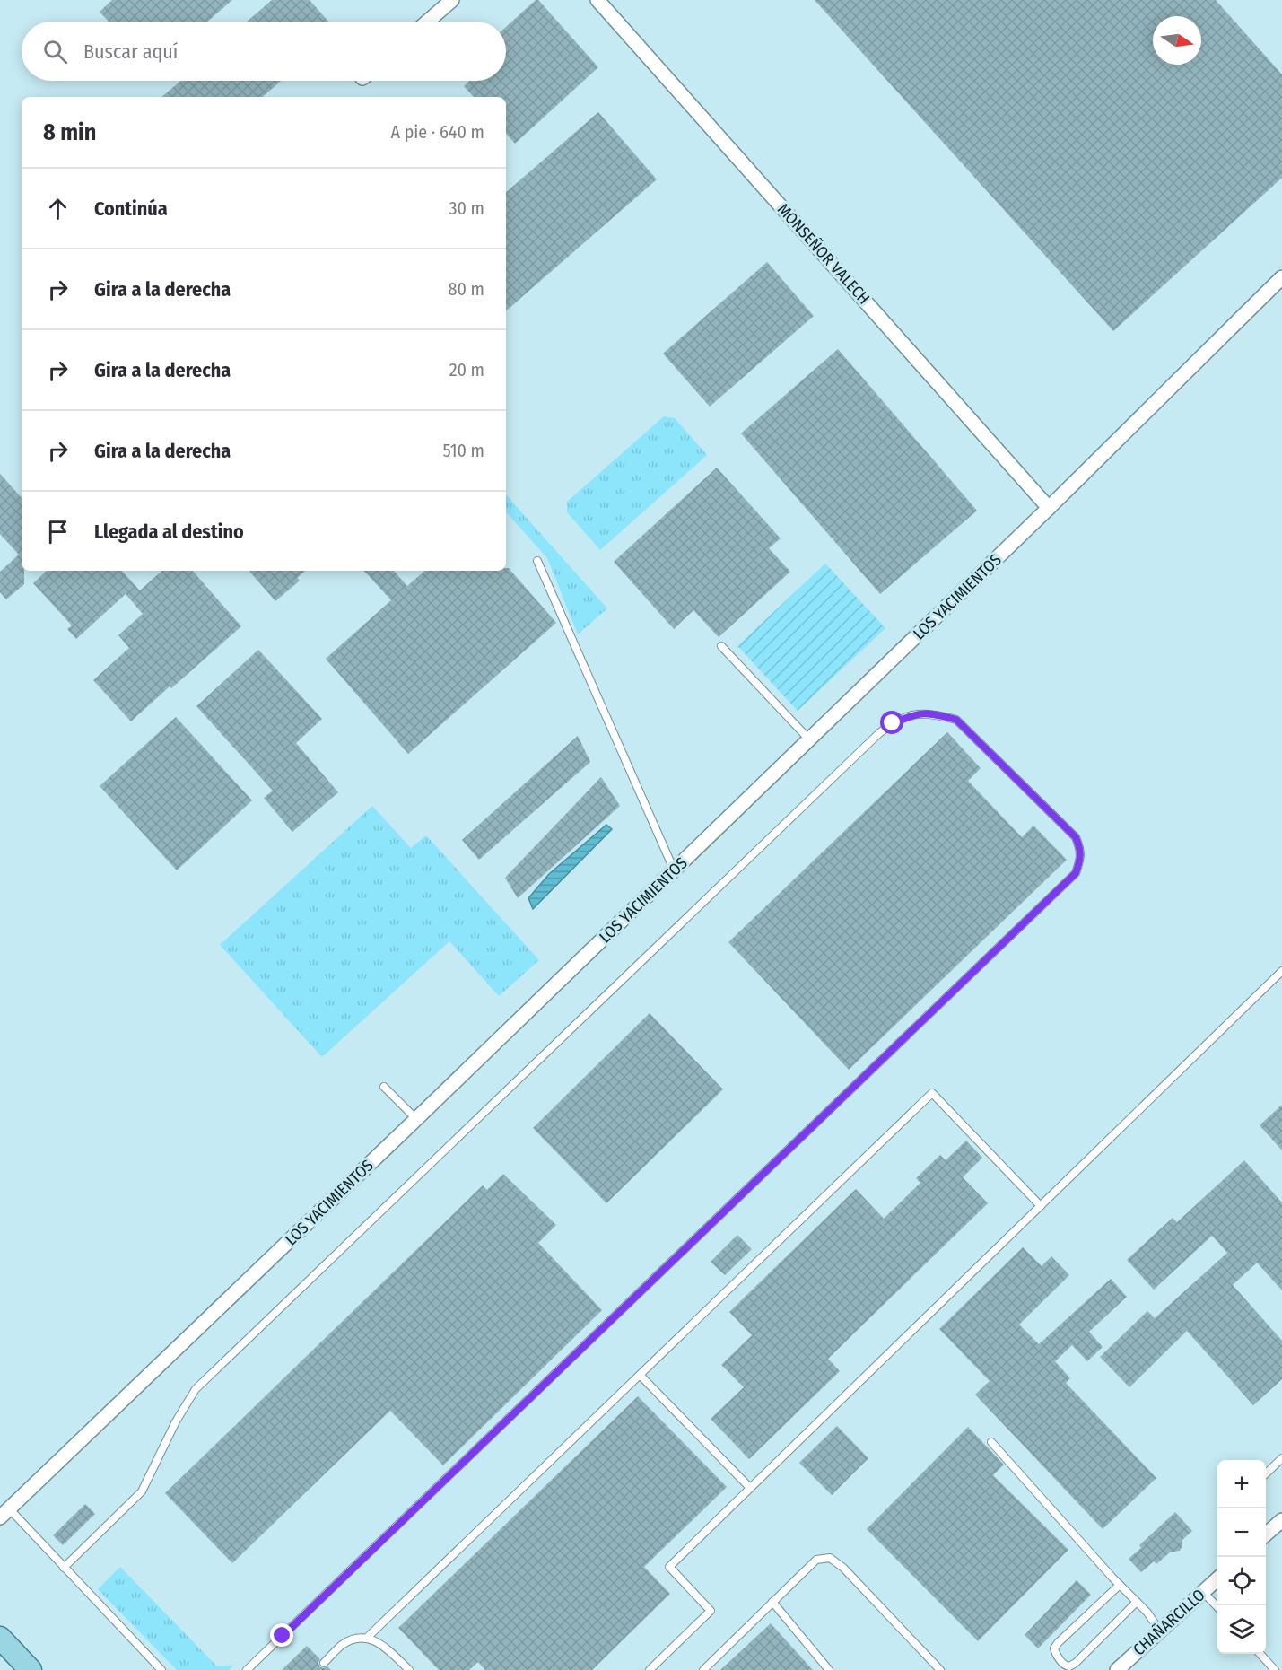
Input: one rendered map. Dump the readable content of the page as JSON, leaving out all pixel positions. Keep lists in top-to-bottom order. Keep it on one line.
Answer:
{"streets":{"street":["MONSEÑOR VALECH","LOS YACIMIENTOS","CHAÑARCILLO"]},"crossings":[["MONSEÑOR VALECH","LOS YACIMIENTOS"]],"north":"right","page":{"search":"Buscar aquí","heading":["8 min","A pie · 640 m"],"list":[["Continúa","30 m"],["Gira a la derecha","80 m"],["Gira a la derecha","20 m"],["Gira a la derecha","510 m"],"Llegada al destino"],"map_buttons":["+","−"]}}
